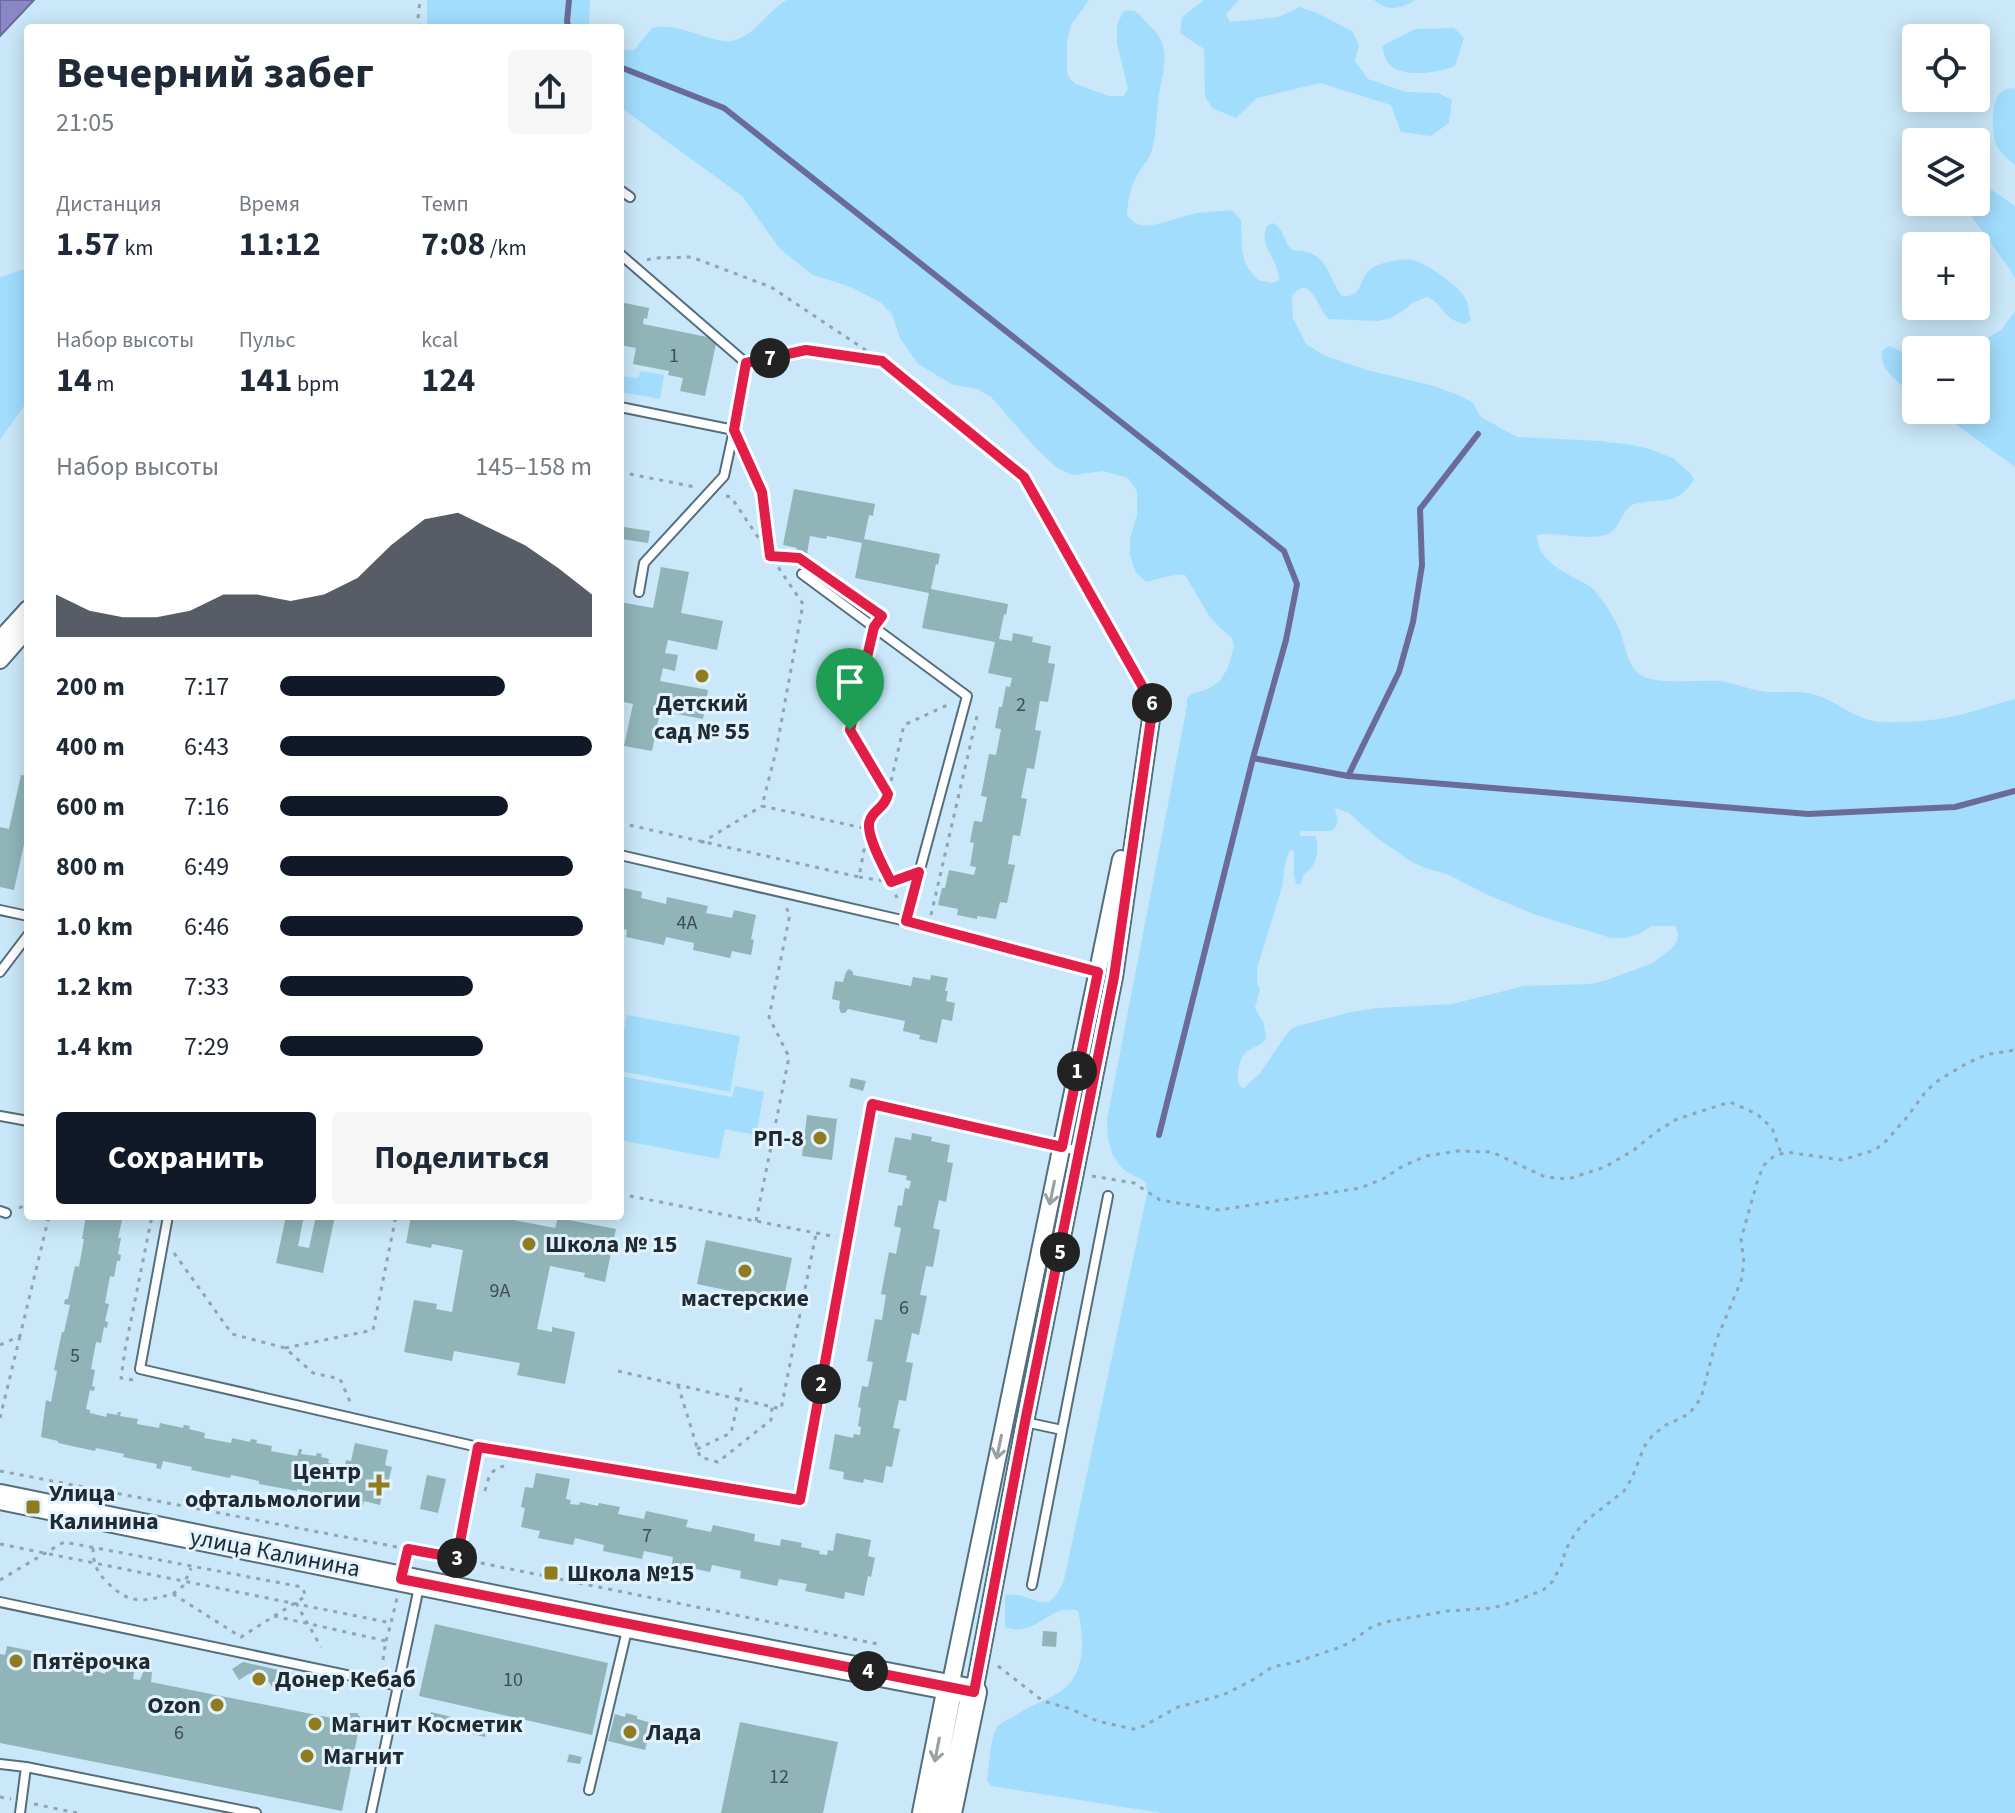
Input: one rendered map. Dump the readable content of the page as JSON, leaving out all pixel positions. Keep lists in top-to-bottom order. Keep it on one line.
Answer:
{"streets":{"street":["улица Калинина"]},"places":{"other":["Детский сад № 55","РП-8","Школа № 15","мастерские","Пятёрочка","Донер Кебаб","Ozon","Магнит Косметик","Лада","Магнит"],"health":["Центр офтальмологии"],"transit":["Улица Калинина","Школа №15"]},"house_numbers":["1","2","4А","9А","6","5","7","10","6","12"],"page":{"map_buttons":["+","−"],"heading":["Вечерний забег","21:05"],"stats":[["Дистанция","1.57 km"],["Время","11:12"],["Темп","7:08 /km"],["Набор высоты","14 m"],["Пульс","141 bpm"],["kcal","124"]],"pins":["7","6","1","5","2","3","4"],"chart":["Набор высоты","145–158 m"],"list":[{"name":"200 m","note":"7:17"},{"name":"400 m","note":"6:43"},{"name":"600 m","note":"7:16"},{"name":"800 m","note":"6:49"},{"name":"1.0 km","note":"6:46"},{"name":"1.2 km","note":"7:33"},{"name":"1.4 km","note":"7:29"}],"buttons":["Сохранить","Поделиться"]}}
